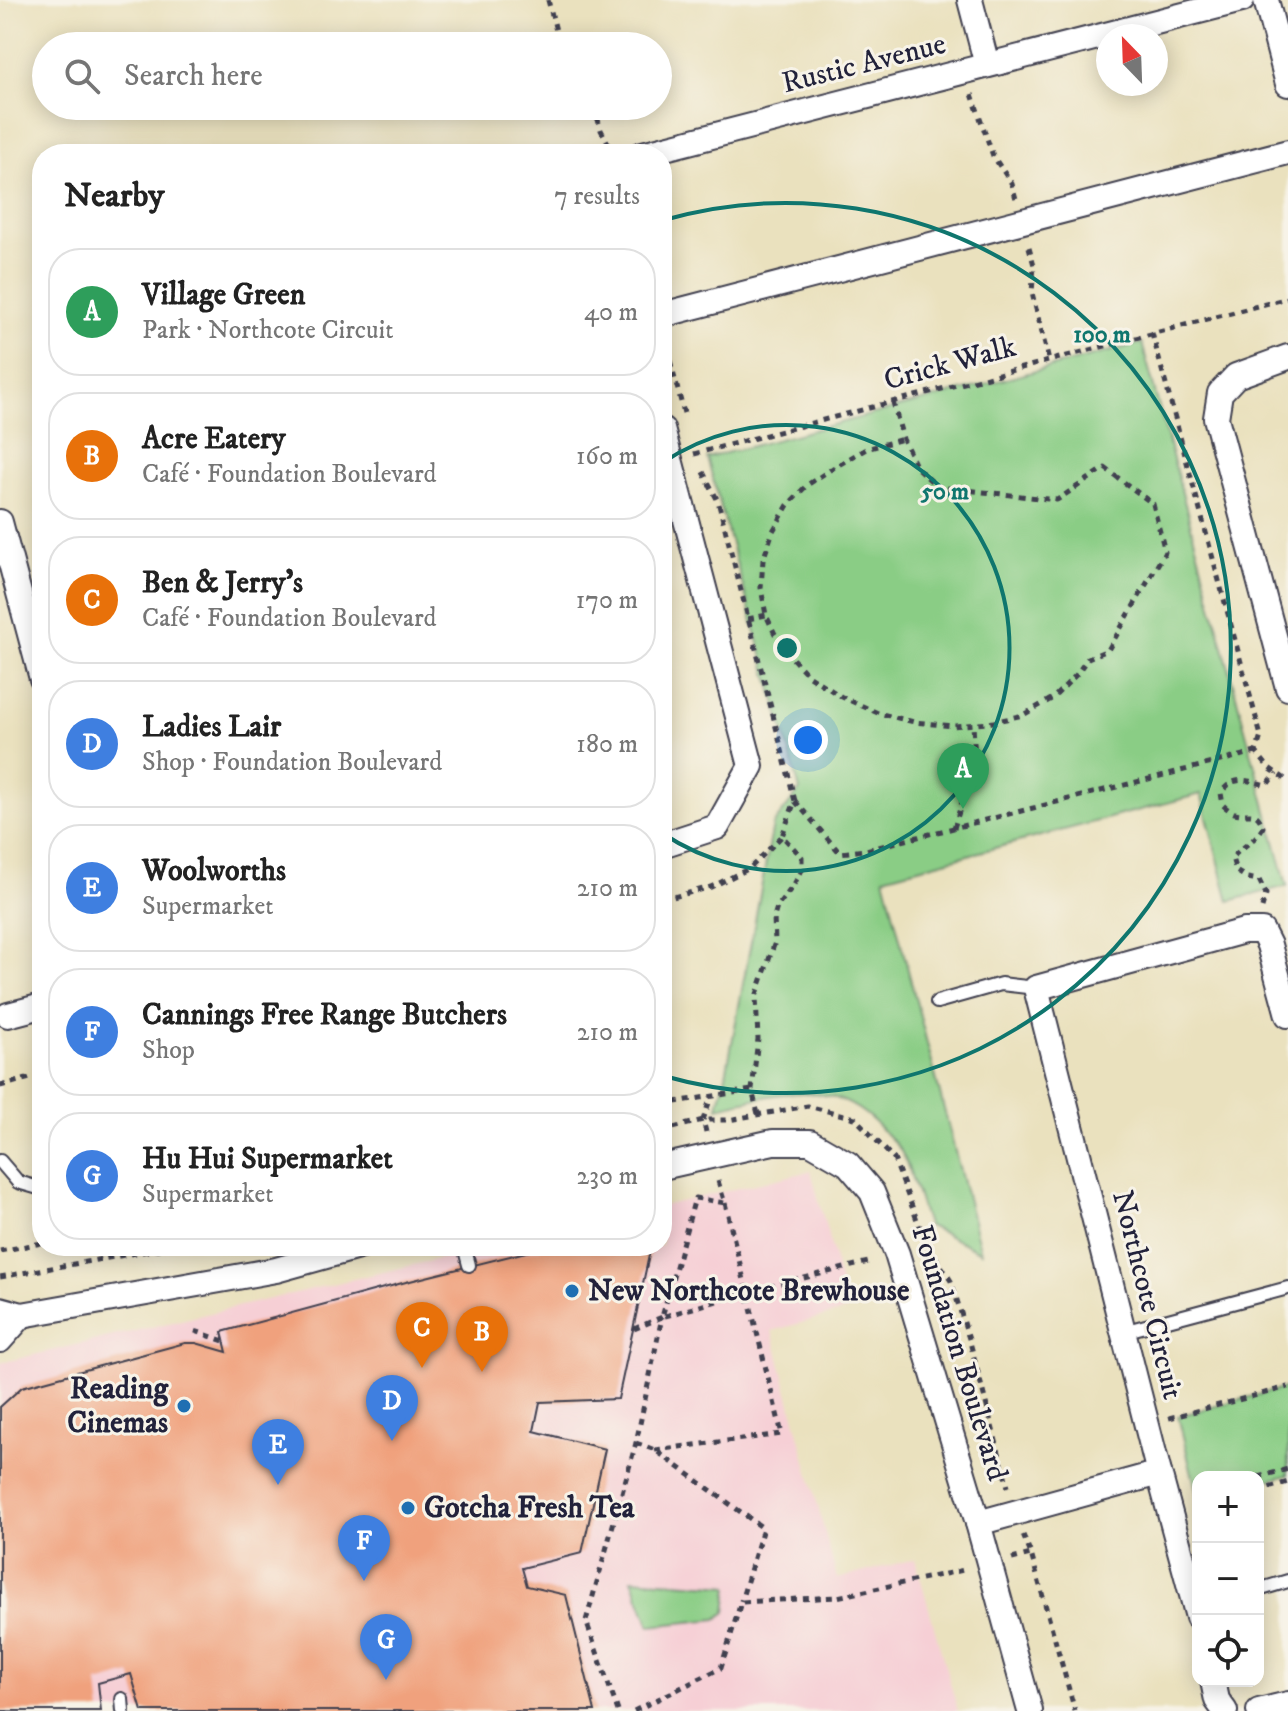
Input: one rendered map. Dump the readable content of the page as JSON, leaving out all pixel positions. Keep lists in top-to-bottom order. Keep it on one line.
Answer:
{"streets":{"street":["Rustic Avenue","Northcote Circuit","Foundation Boulevard"],"path":["Crick Walk"]},"places":["New Northcote Brewhouse","Reading Cinemas","Gotcha Fresh Tea"],"north":"top left","page":{"search":"Search here","heading":["Nearby","7 results"],"list":[{"mark":"A","name":"Village Green","note":"Park · Northcote Circuit","value":"40 m"},{"mark":"B","name":"Acre Eatery","note":"Café · Foundation Boulevard","value":"160 m"},{"mark":"C","name":"Ben & Jerry's","note":"Café · Foundation Boulevard","value":"170 m"},{"mark":"D","name":"Ladies Lair","note":"Shop · Foundation Boulevard","value":"180 m"},{"mark":"E","name":"Woolworths","note":"Supermarket","value":"210 m"},{"mark":"F","name":"Cannings Free Range Butchers","note":"Shop","value":"210 m"},{"mark":"G","name":"Hu Hui Supermarket","note":"Supermarket","value":"230 m"}],"pins":["A","C","B","D","E","F","G"],"map_buttons":["+","−"]},"rings":["100 m","50 m"]}
